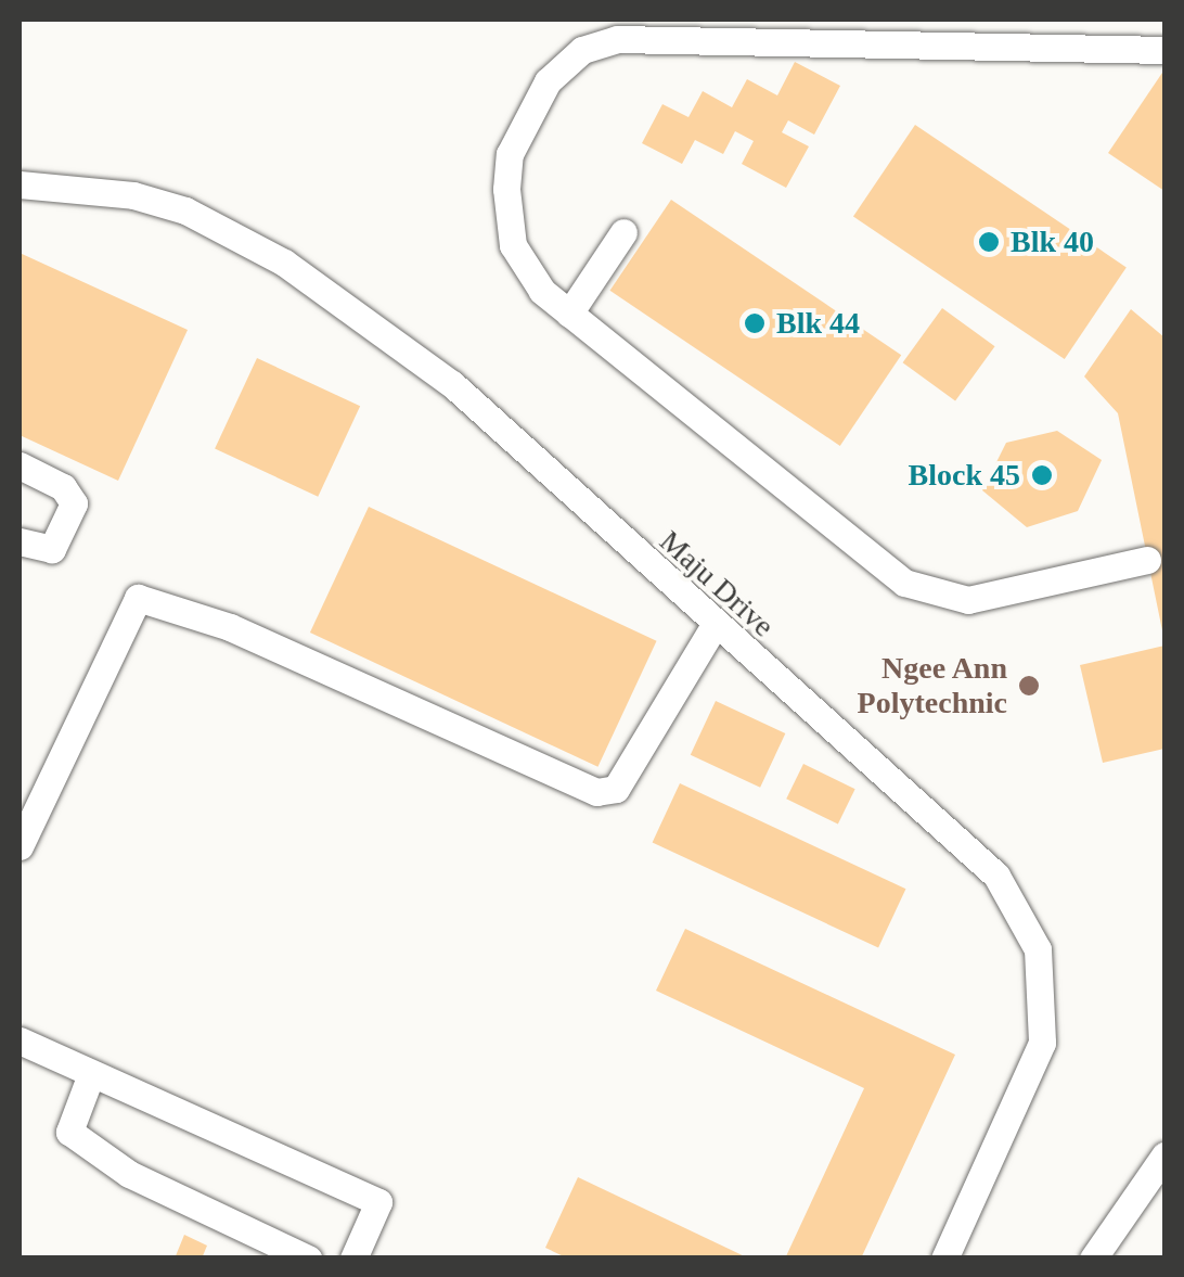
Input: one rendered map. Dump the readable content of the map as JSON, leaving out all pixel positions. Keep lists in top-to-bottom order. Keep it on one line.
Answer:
{"streets":{"lane":["Maju Drive"]},"places":["Blk 40","Blk 44","Block 45","Ngee Ann Polytechnic"]}
